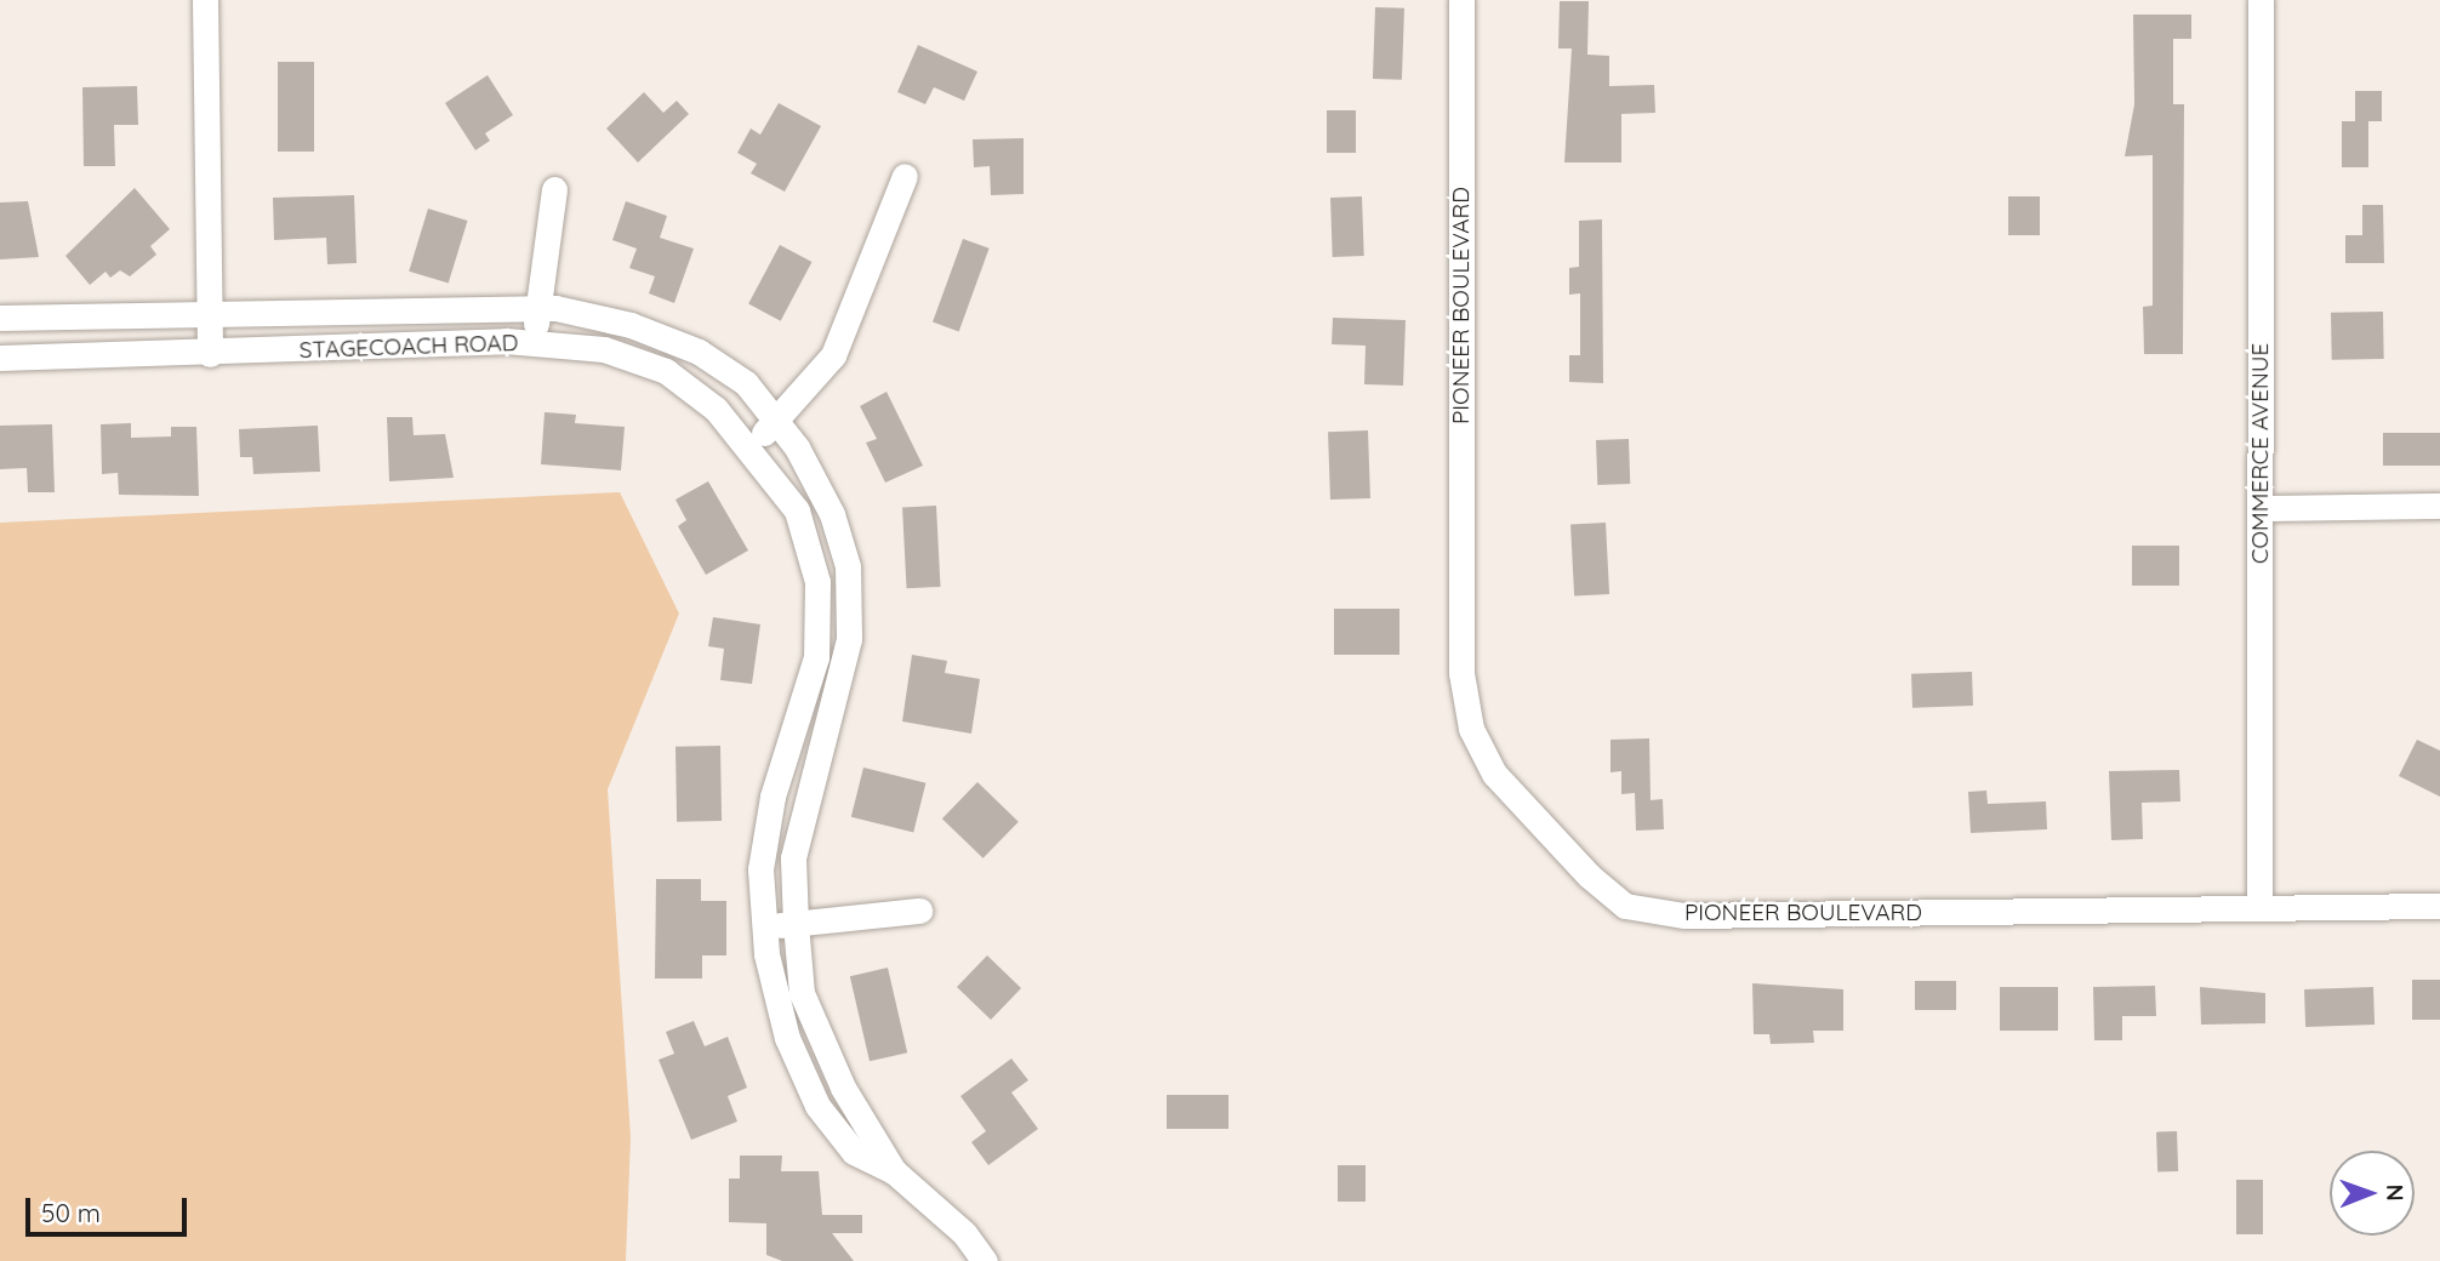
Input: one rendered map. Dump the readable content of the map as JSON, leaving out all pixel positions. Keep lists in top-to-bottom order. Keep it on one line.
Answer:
{"streets":{"street":["PIONEER BOULEVARD","STAGECOACH ROAD","COMMERCE AVENUE"]},"crossings":[["PIONEER BOULEVARD","COMMERCE AVENUE"]],"scale_bar":"50 m","north":"right"}
